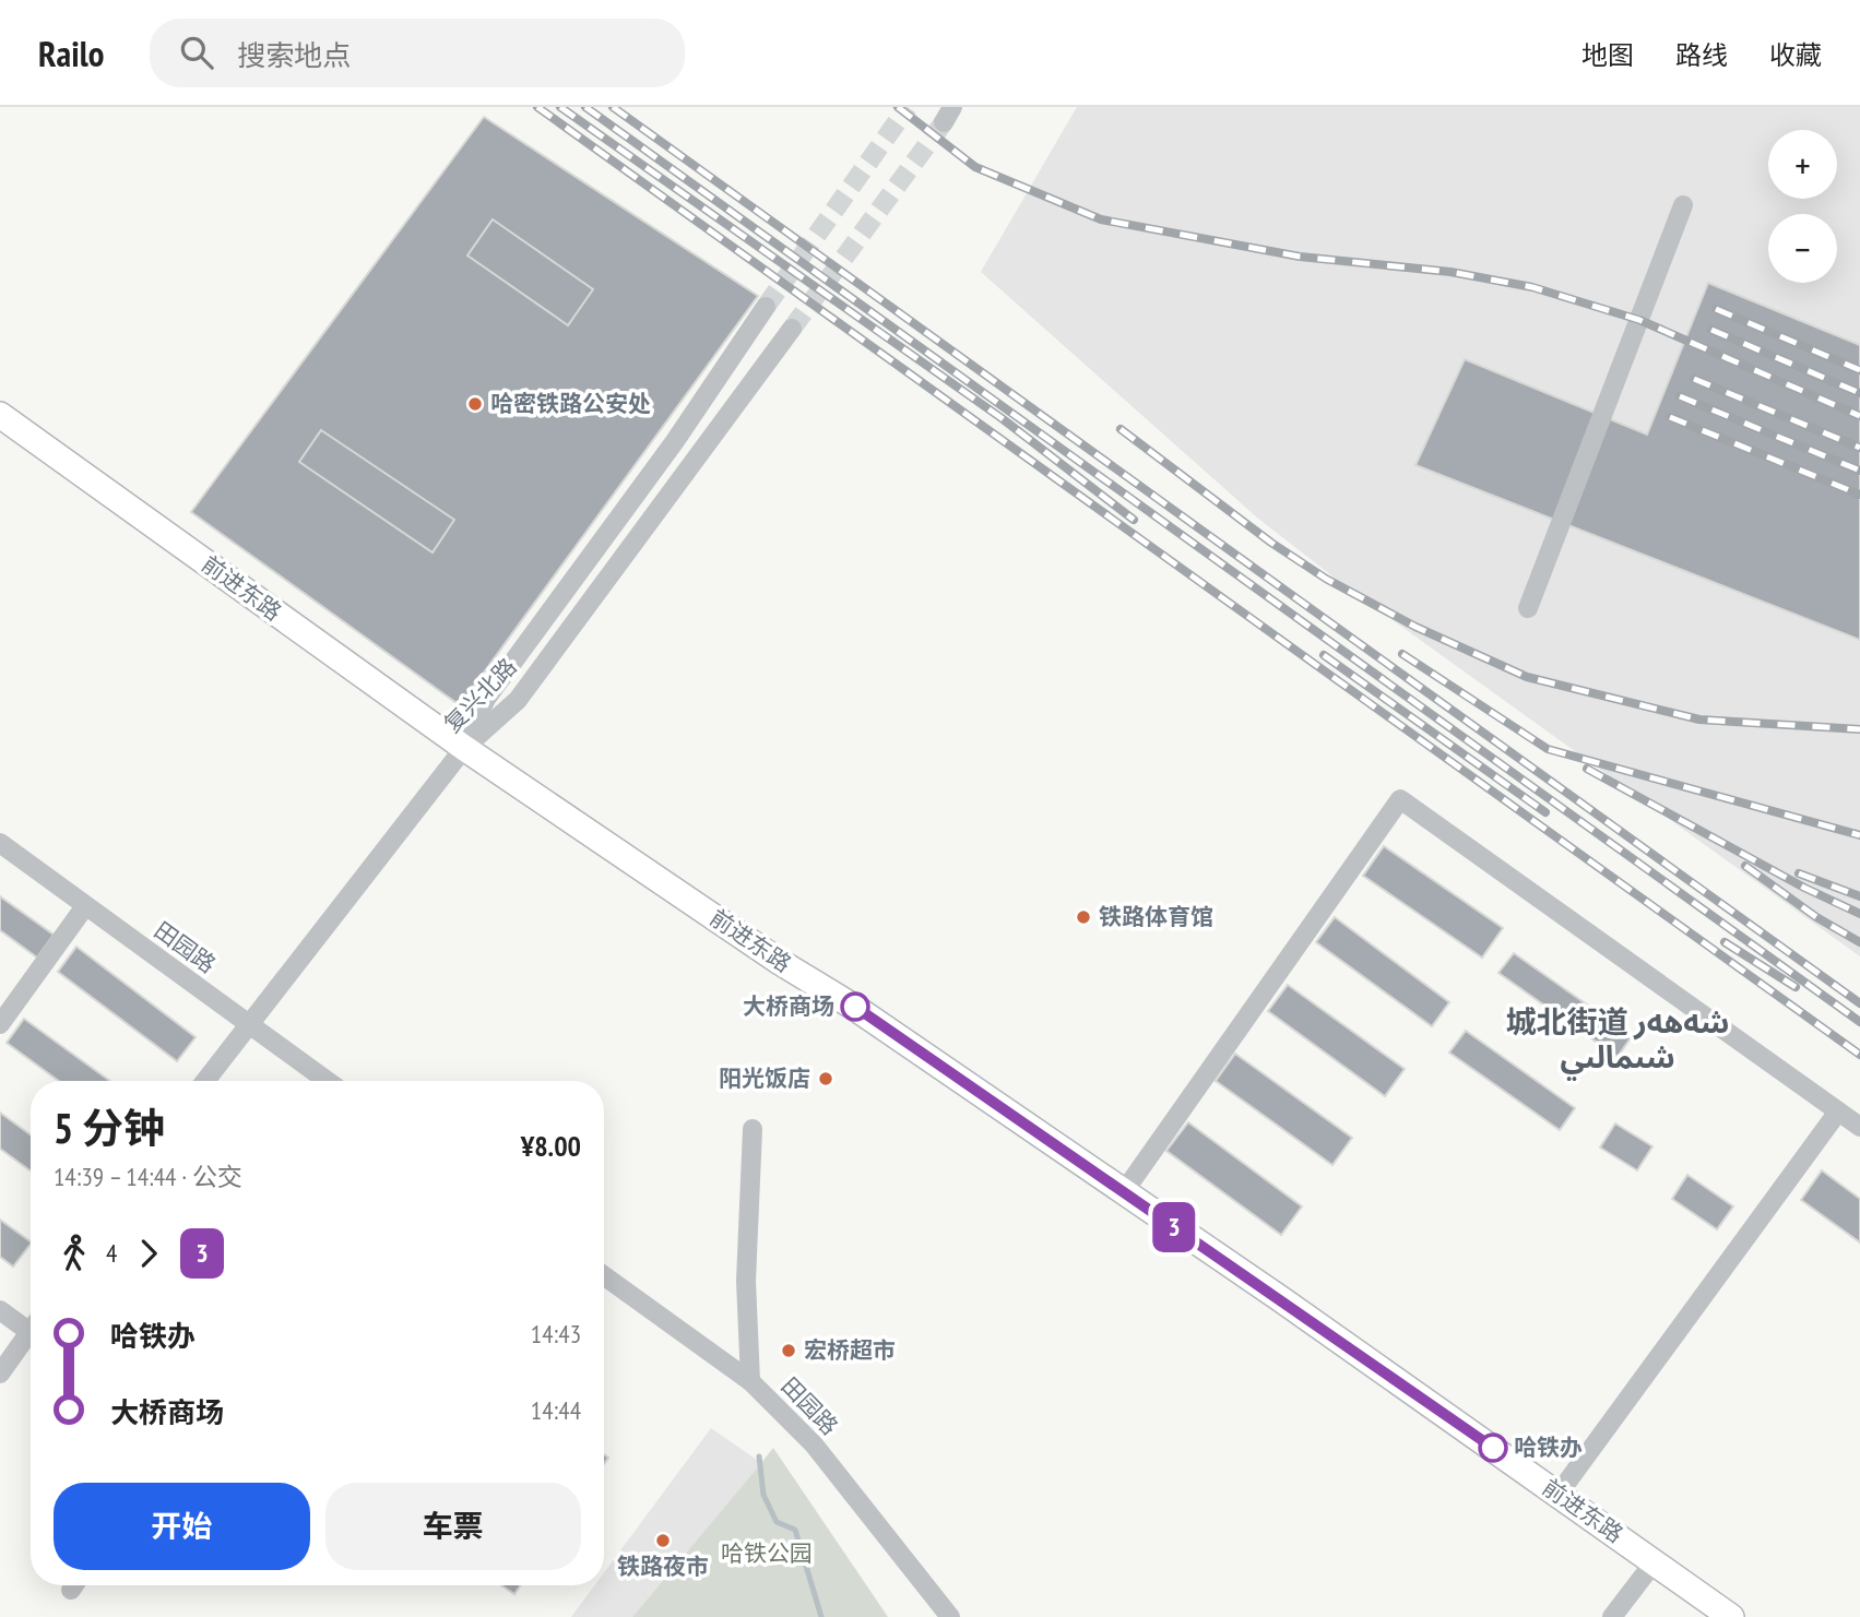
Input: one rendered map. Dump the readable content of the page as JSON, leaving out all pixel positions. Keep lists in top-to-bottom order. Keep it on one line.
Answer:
{"streets":{"main road":["前进东路"],"street":["复兴北路","田园路"]},"crossings":[["前进东路","复兴北路"],["复兴北路","田园路"]],"districts":["城北街道 شەھەر شىمالىي"],"parks":["哈铁公园"],"places":["哈密铁路公安处","铁路体育馆","大桥商场","阳光饭店","宏桥超市","哈铁办","铁路夜市"],"lines":["bus line 3"],"page":{"header":"Railo","search":"搜索地点","nav":["地图","路线","收藏"],"on_map":"3","map_buttons":["+","−"],"heading":["5 分钟","14:39 – 14:44 · 公交","¥8.00"],"legs":["4","3"],"list":[{"name":"哈铁办","value":"14:43"},{"name":"大桥商场","value":"14:44"}],"buttons":["开始","车票"]}}
